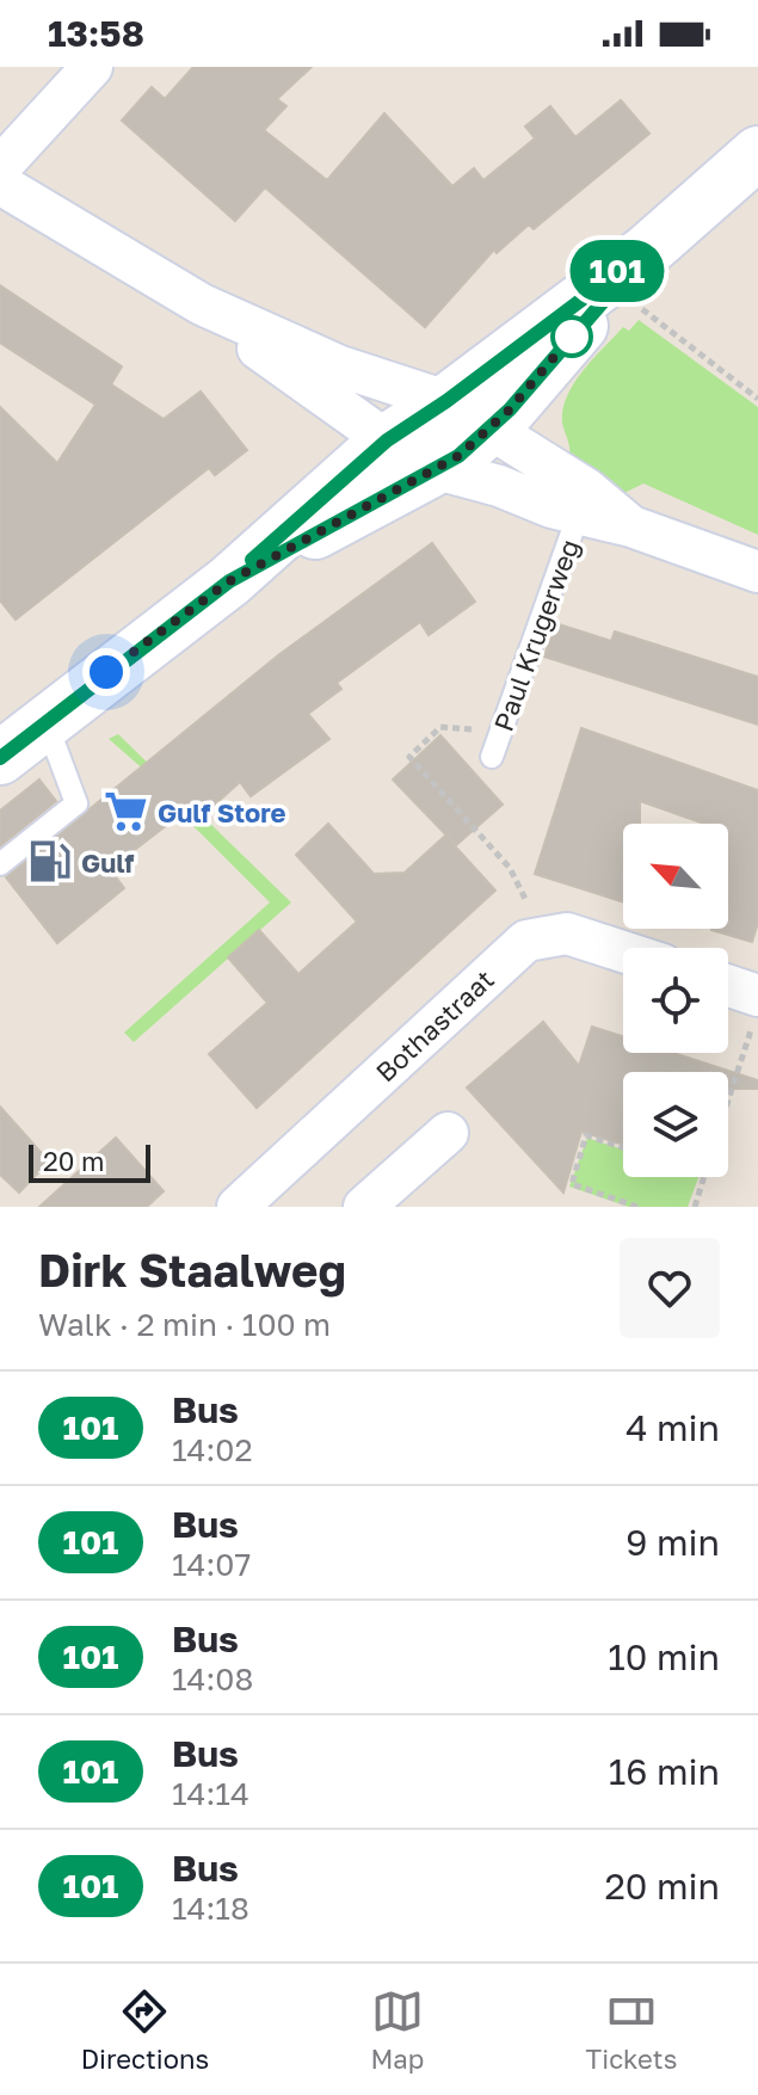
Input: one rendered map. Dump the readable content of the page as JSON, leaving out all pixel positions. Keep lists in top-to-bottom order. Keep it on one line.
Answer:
{"streets":{"street":["Paul Krugerweg","Bothastraat"]},"places":{"supermarket":["Gulf Store"],"fuel station":["Gulf"]},"lines":["bus line 101"],"scale_bar":"20 m","north":"top left","page":{"status":"13:58","on_map":"101","scale":"20 m","heading":["Dirk Staalweg","Walk · 2 min · 100 m"],"list":[{"mark":"101","name":"Bus","note":"14:02","value":"4 min"},{"mark":"101","name":"Bus","note":"14:07","value":"9 min"},{"mark":"101","name":"Bus","note":"14:08","value":"10 min"},{"mark":"101","name":"Bus","note":"14:14","value":"16 min"},{"mark":"101","name":"Bus","note":"14:18","value":"20 min"}],"tabs":["Directions","Map","Tickets"]}}
